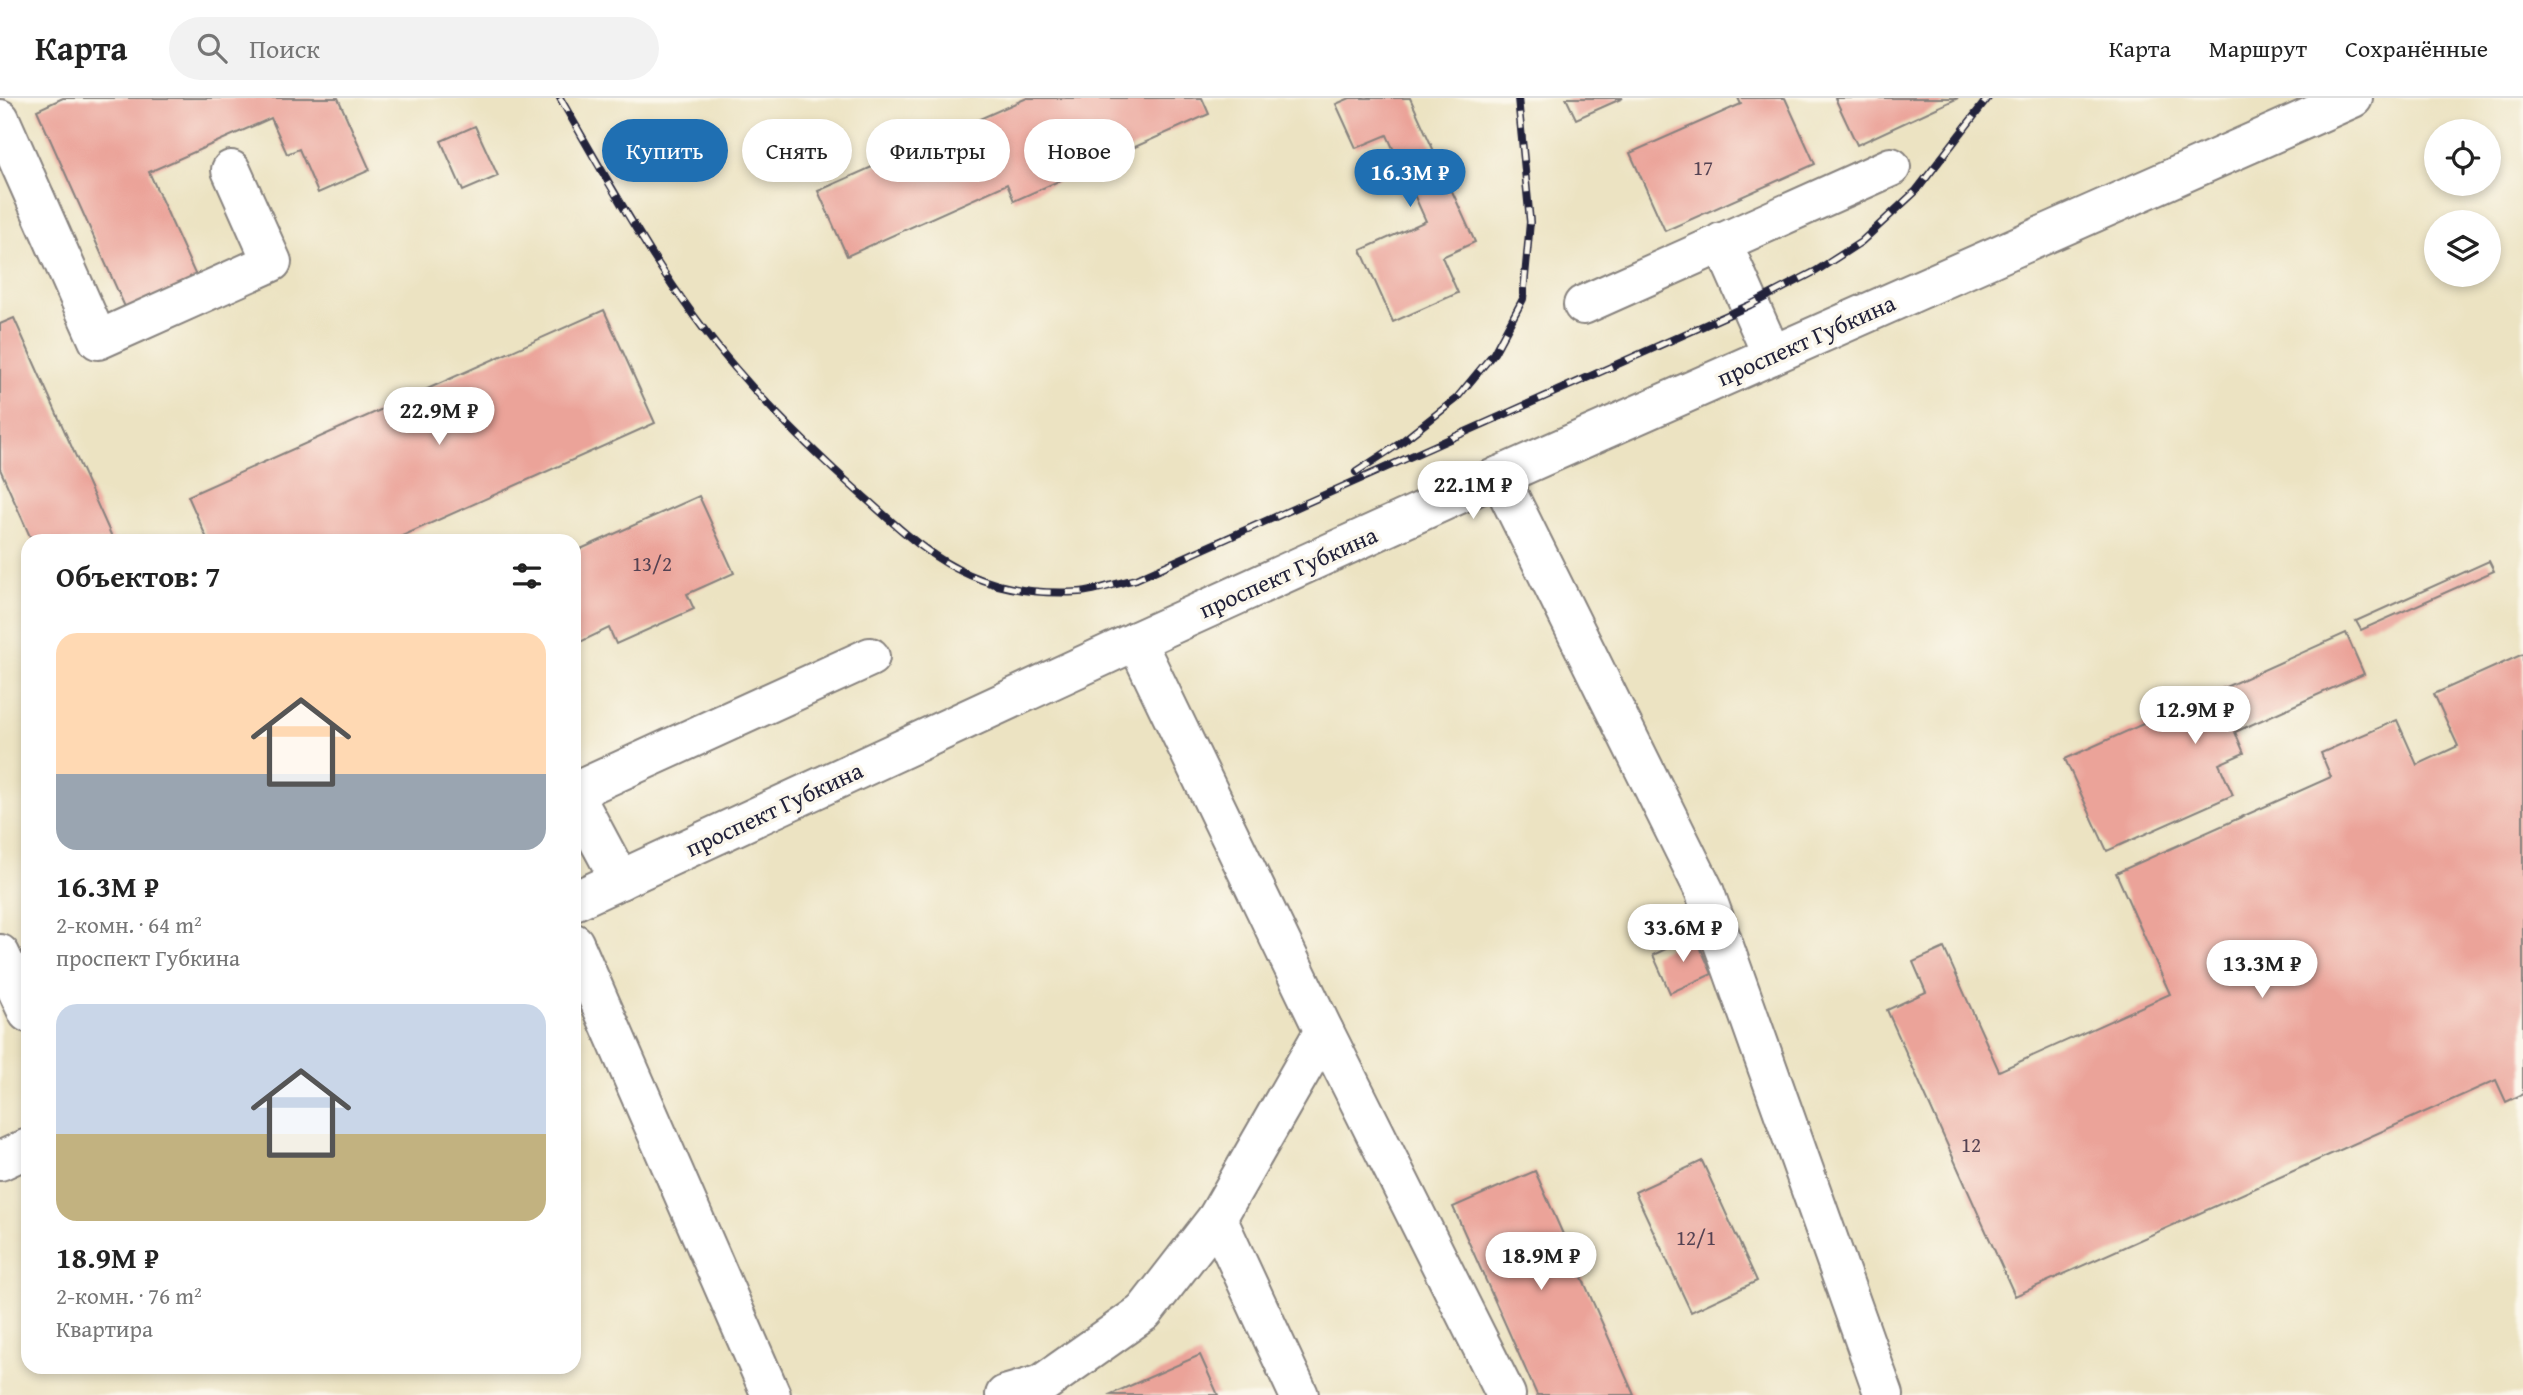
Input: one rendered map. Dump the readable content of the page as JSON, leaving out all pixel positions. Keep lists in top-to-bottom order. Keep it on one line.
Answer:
{"streets":{"main road":["проспект Губкина"]},"house_numbers":["17","13/2","12","12/1"],"page":{"header":"Карта","search":"Поиск","nav":["Карта","Маршрут","Сохранённые"],"chip":["Купить","Снять","Фильтры","Новое"],"price":["16.3M ₽","22.9M ₽","22.1M ₽","12.9M ₽","33.6M ₽","13.3M ₽","18.9M ₽"],"heading":"Объектов: 7","list":[{"name":"16.3M ₽","note":"2-комн. · 64 m² · проспект Губкина"},{"name":"18.9M ₽","note":"2-комн. · 76 m² · Квартира"}]}}
